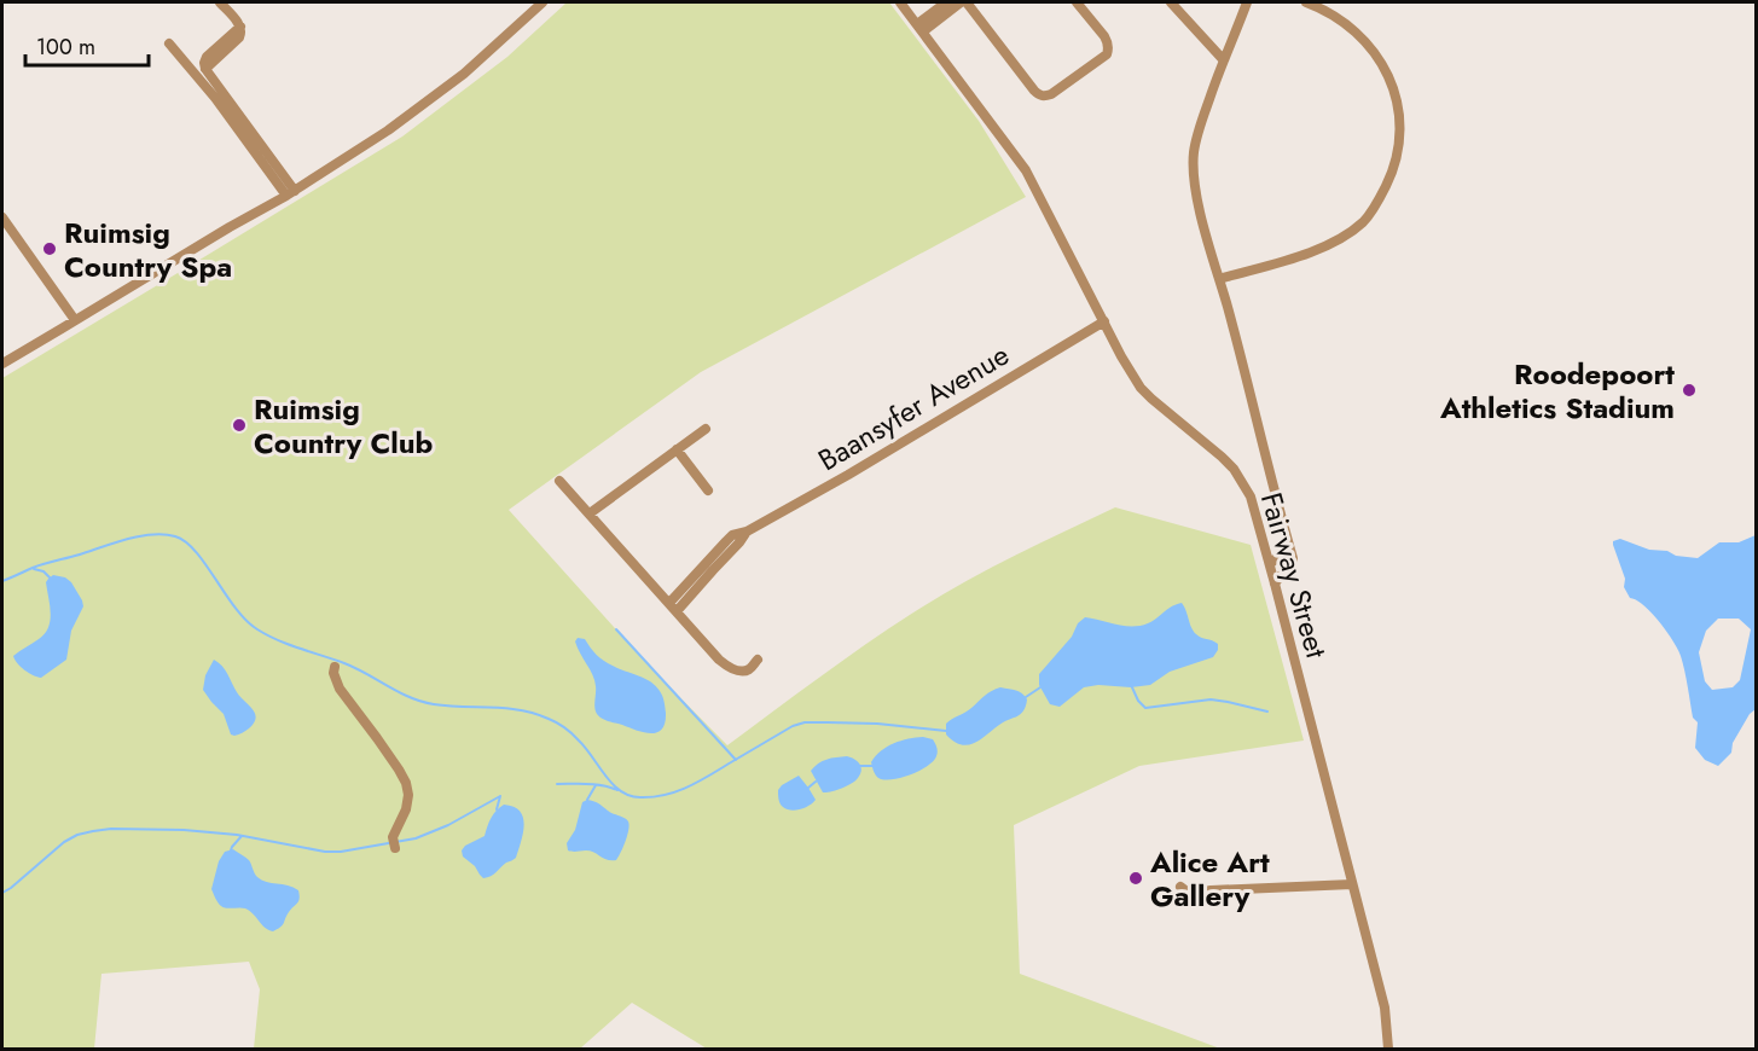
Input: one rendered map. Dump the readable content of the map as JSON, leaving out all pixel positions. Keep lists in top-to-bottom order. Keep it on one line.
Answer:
{"streets":{"street":["Baansyfer Avenue","Fairway Street"]},"crossings":[["Baansyfer Avenue","Fairway Street"]],"places":["Ruimsig Country Spa","Roodepoort Athletics Stadium","Ruimsig Country Club","Alice Art Gallery"],"scale_bar":"100 m"}
